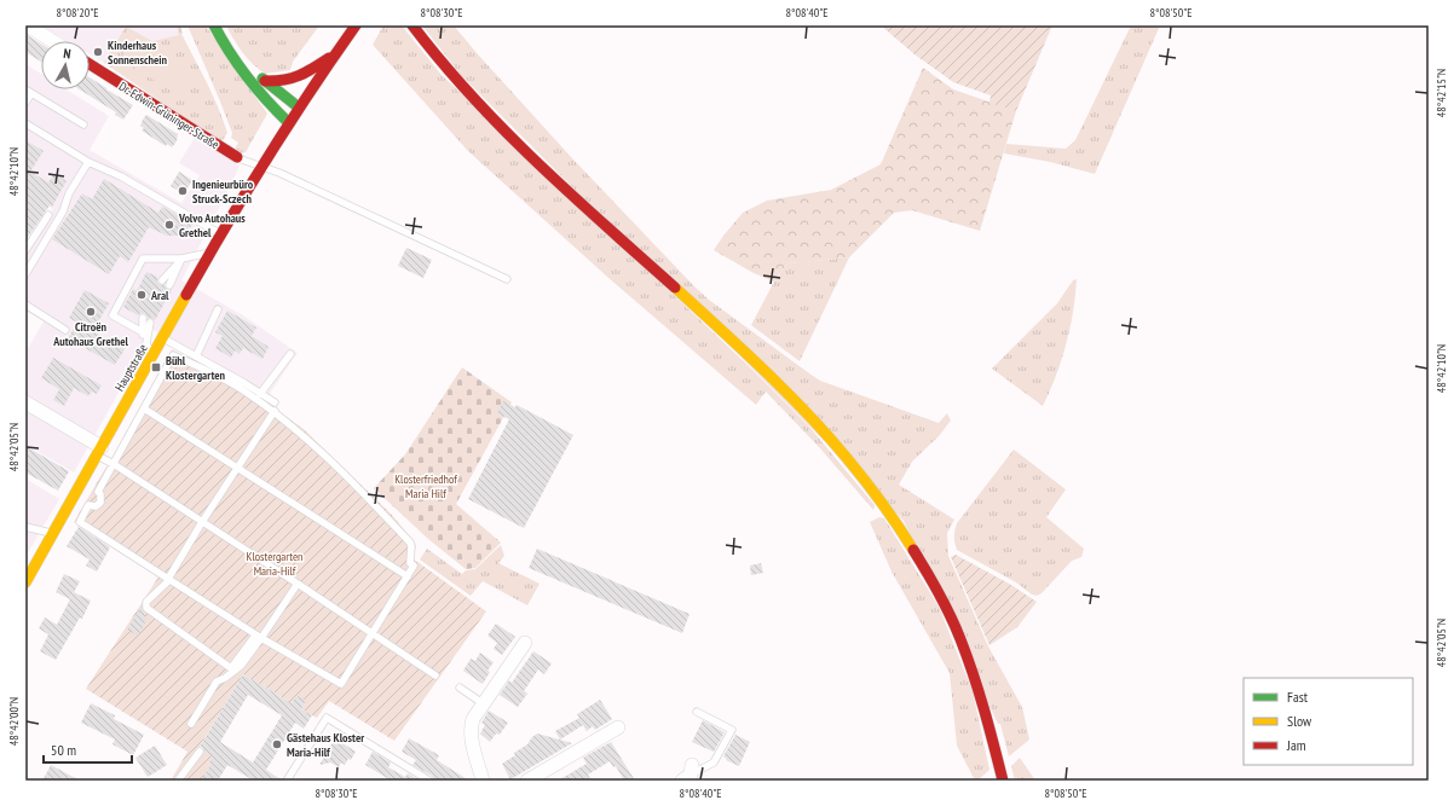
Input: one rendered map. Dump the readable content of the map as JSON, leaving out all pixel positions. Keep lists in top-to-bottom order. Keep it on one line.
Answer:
{"streets":{"main road":["Dr.-Edwin-Grüninger-Straße","Hauptstraße"]},"crossings":[["Dr.-Edwin-Grüninger-Straße","Hauptstraße"]],"parks":["Klosterfriedhof Maria Hilf","Klostergarten Maria-Hilf"],"places":{"other":["Kinderhaus Sonnenschein","Ingenieurbüro Struck-Sczech","Volvo Autohaus Grethel","Aral","Citroën Autohaus Grethel","Gästehaus Kloster Maria-Hilf"],"transit":["Bühl Klostergarten"]},"legend":["Fast","Slow","Jam"],"scale_bar":"50 m","north":"top","coordinates":["8°08'20\"E","8°08'30\"E","8°08'40\"E","8°08'50\"E","48°42'15\"N","48°42'10\"N","48°42'05\"N","48°42'00\"N"]}
